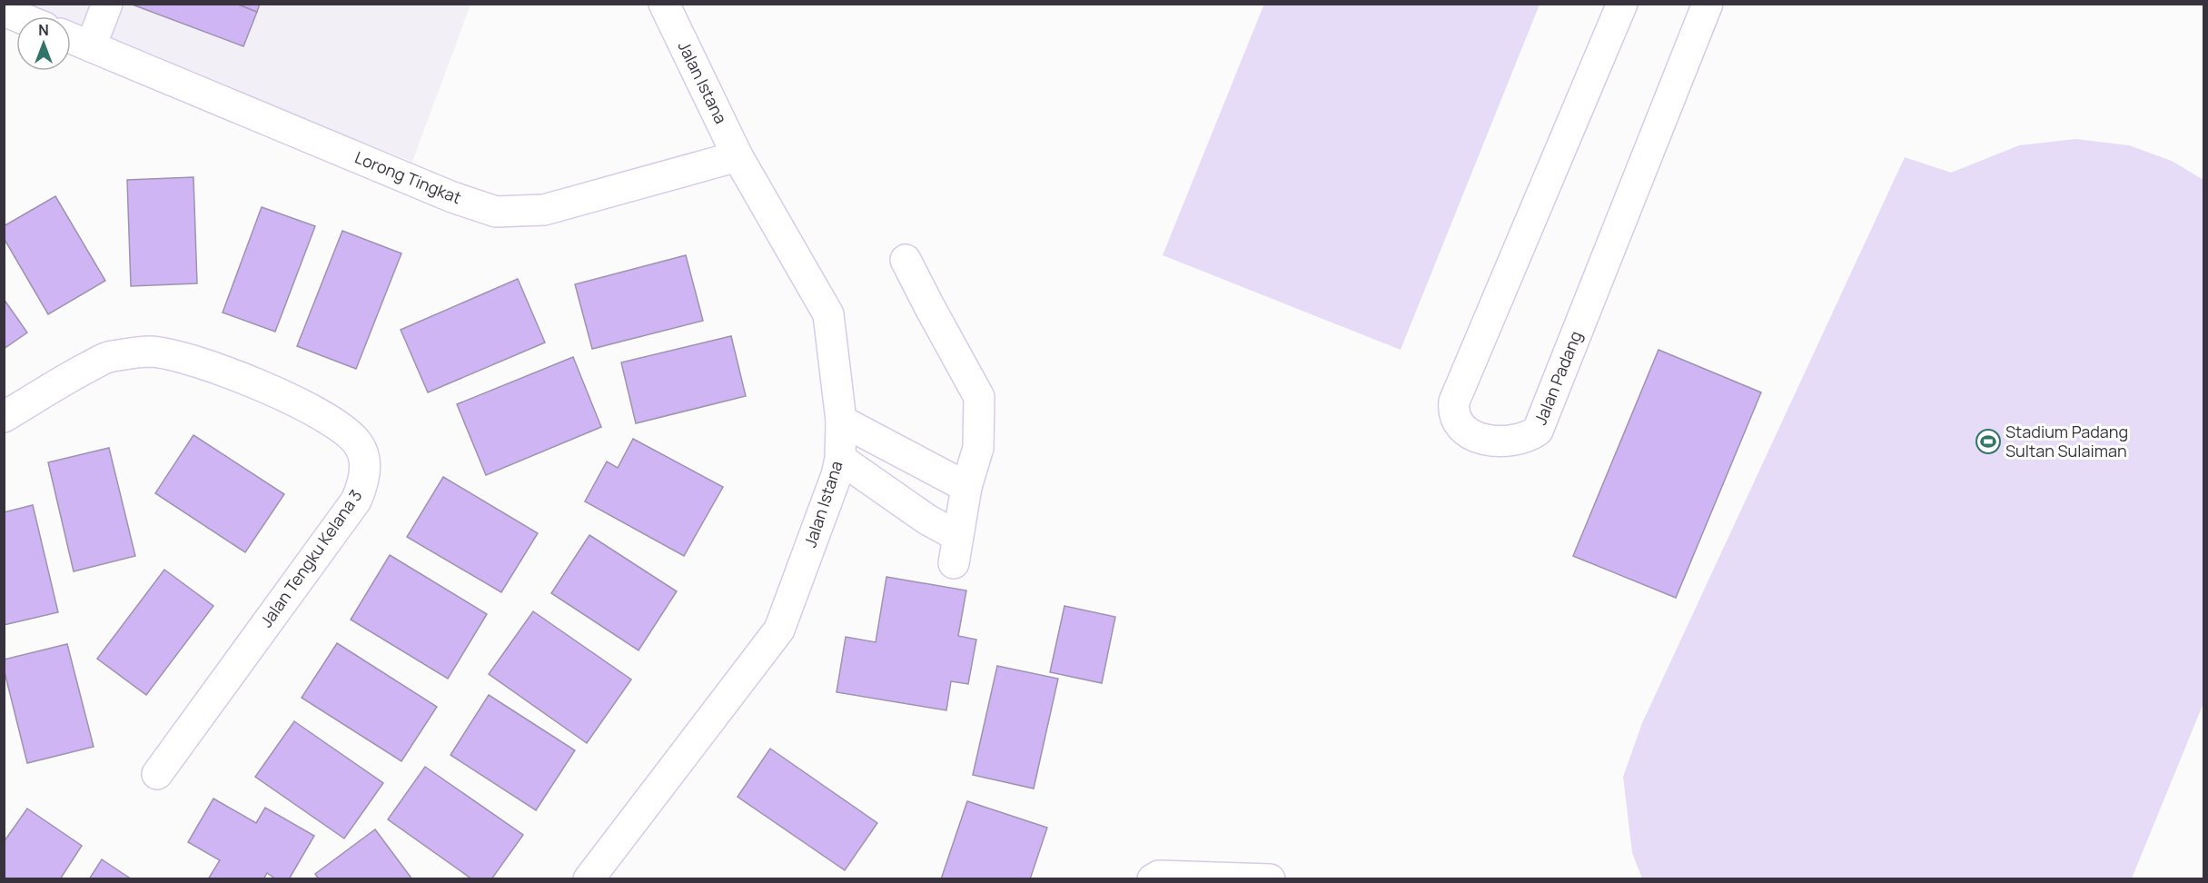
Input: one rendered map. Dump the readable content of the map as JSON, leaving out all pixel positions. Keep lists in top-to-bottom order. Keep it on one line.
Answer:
{"streets":{"street":["Jalan Istana","Lorong Tingkat","Jalan Padang","Jalan Tengku Kelana 3"]},"crossings":[["Jalan Istana","Lorong Tingkat"]],"places":{"sports":["Stadium Padang Sultan Sulaiman"]},"north":"top"}
